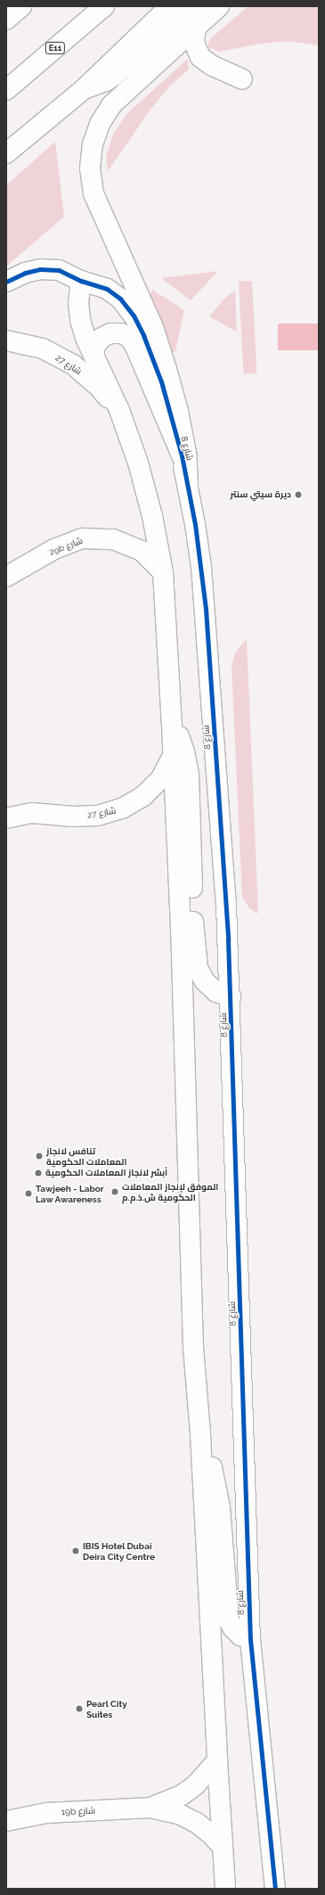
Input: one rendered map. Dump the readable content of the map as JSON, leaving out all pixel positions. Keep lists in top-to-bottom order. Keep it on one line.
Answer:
{"streets":{"main road":["E11","شارع 27","شارع 8","29b شارع","19b شارع"]},"places":["ديرة سيتي سنتر","تنافس لانجاز المعاملات الحكومية","أبشر لانجاز المعاملات الحكومية","الموفق لإنجاز المعاملات الحكومية ش.ذ.م.م","Tawjeeh - Labor Law Awareness","IBIS Hotel Dubai Deira City Centre","Pearl City Suites"]}
